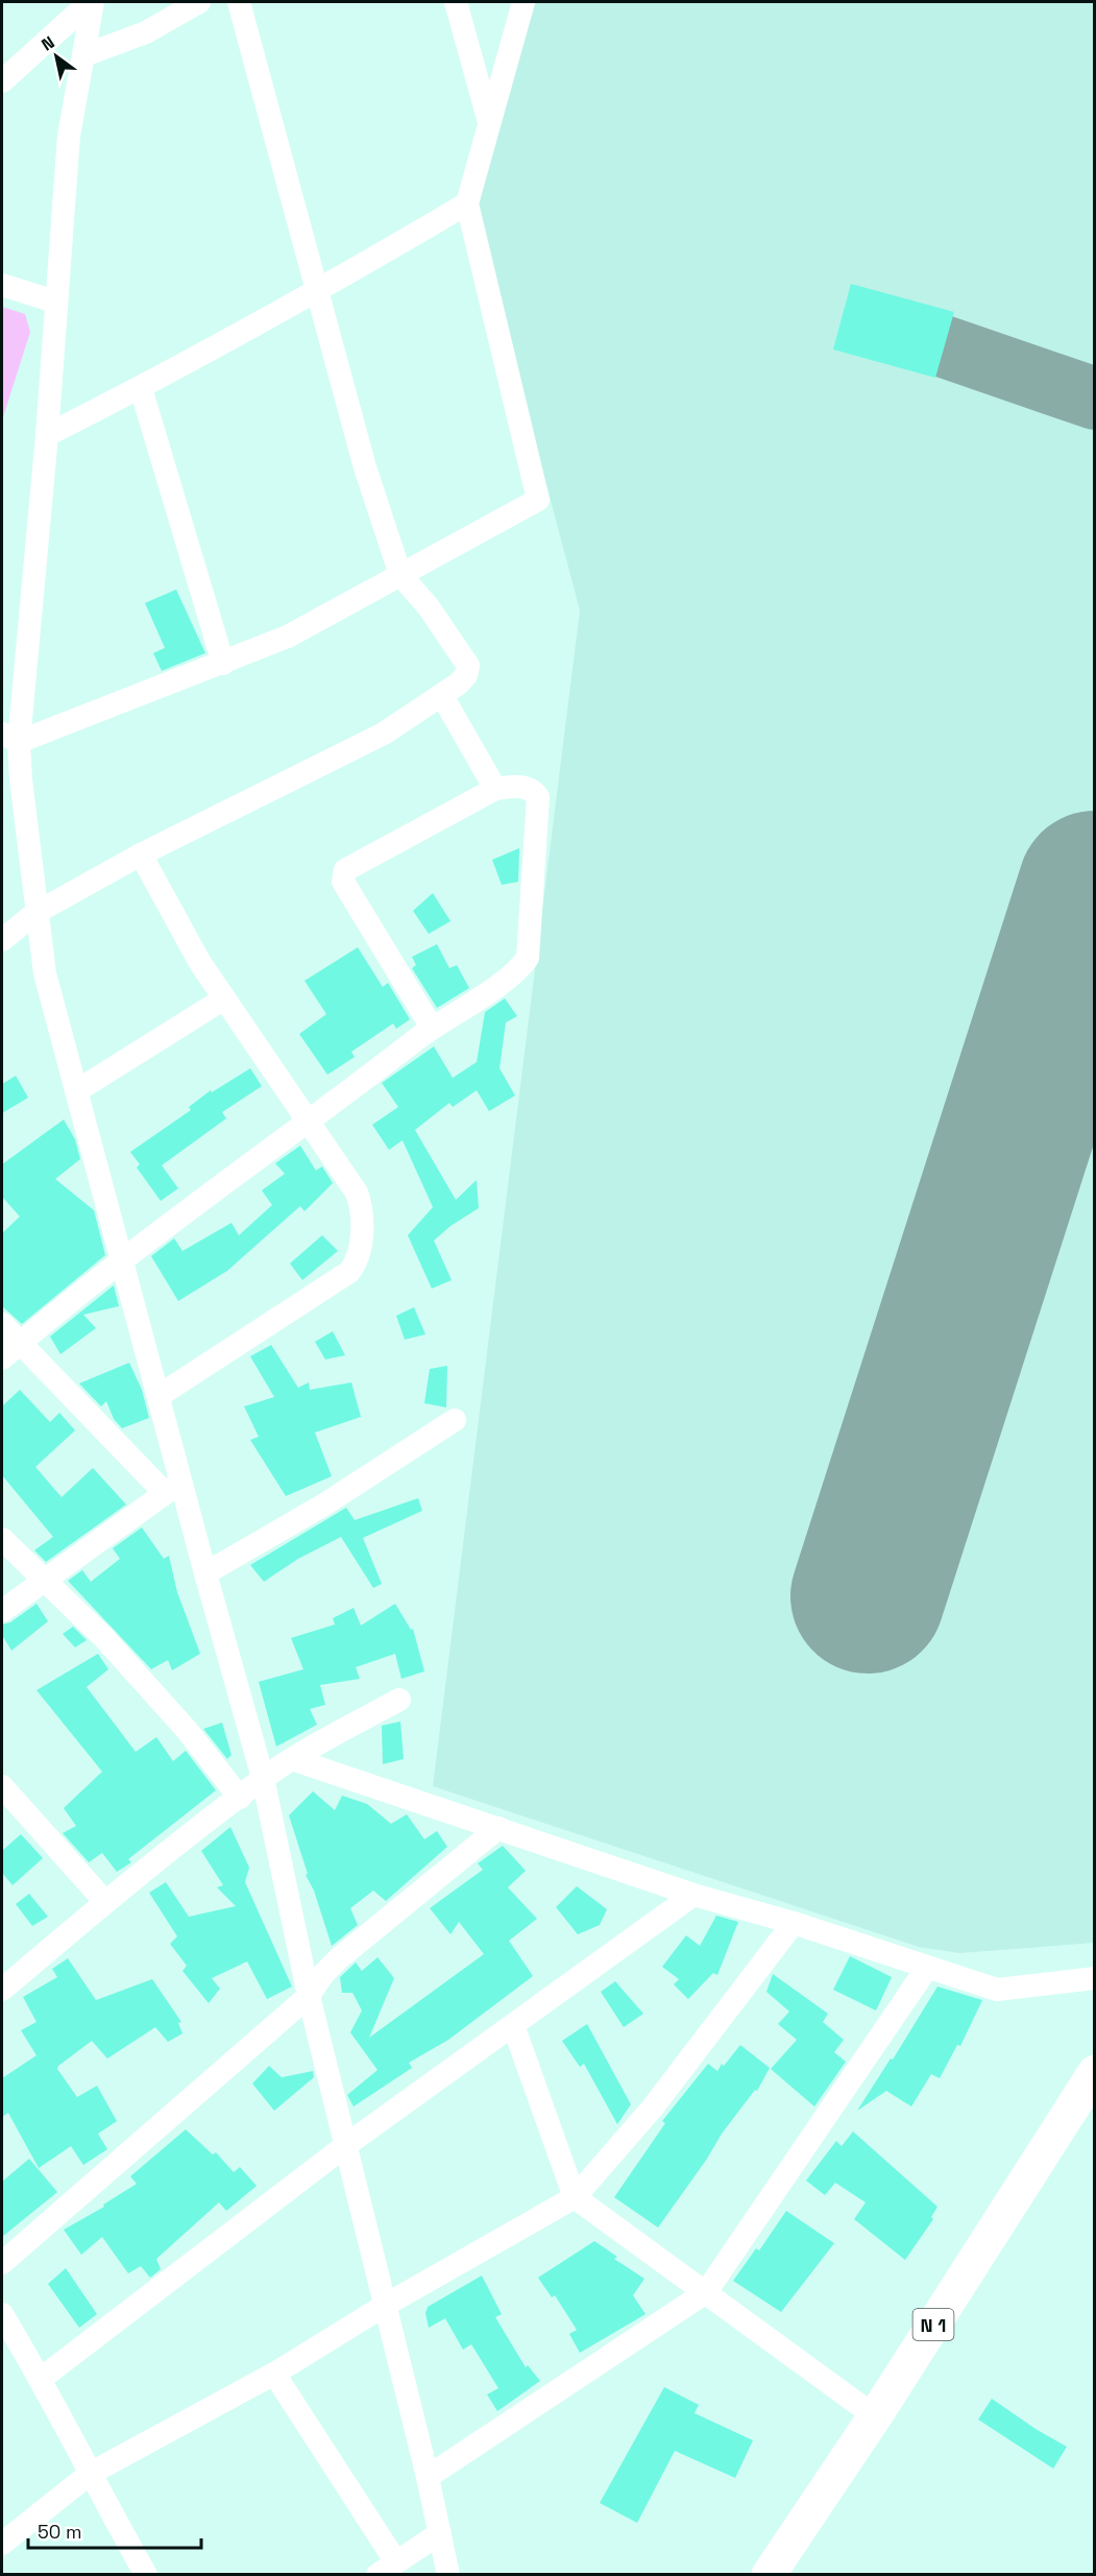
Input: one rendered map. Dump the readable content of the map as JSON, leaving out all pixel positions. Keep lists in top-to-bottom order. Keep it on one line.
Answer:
{"streets":{"highway":["N 1"]},"scale_bar":"50 m","north":"top left"}
